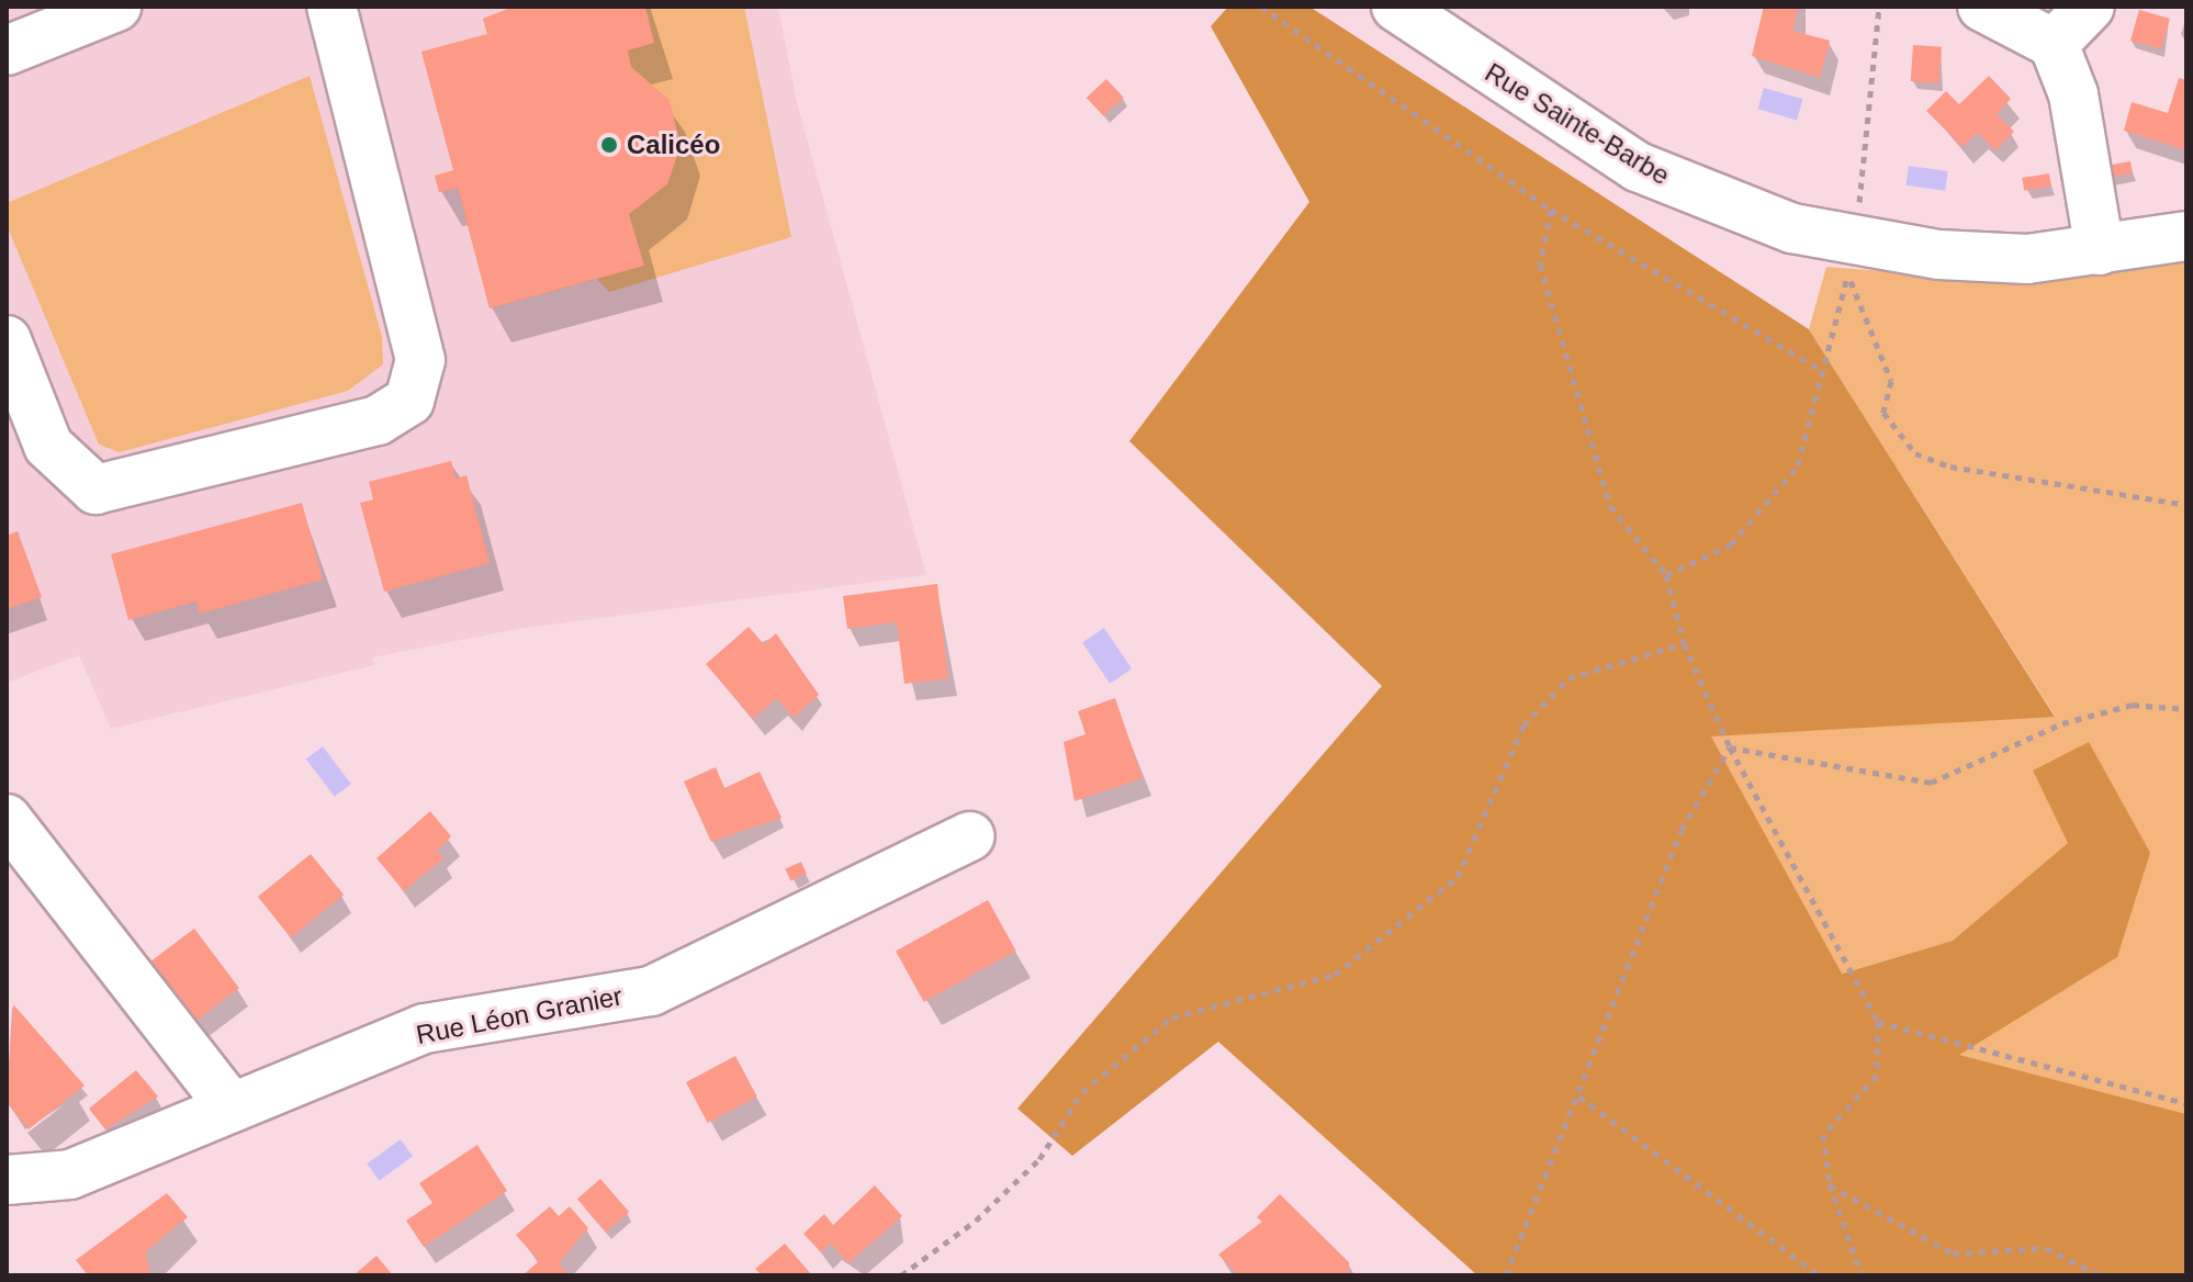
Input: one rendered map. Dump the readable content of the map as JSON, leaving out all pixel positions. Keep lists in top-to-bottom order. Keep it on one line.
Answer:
{"streets":{"street":["Rue Sainte-Barbe","Rue Léon Granier"]},"places":["Calicéo"]}
